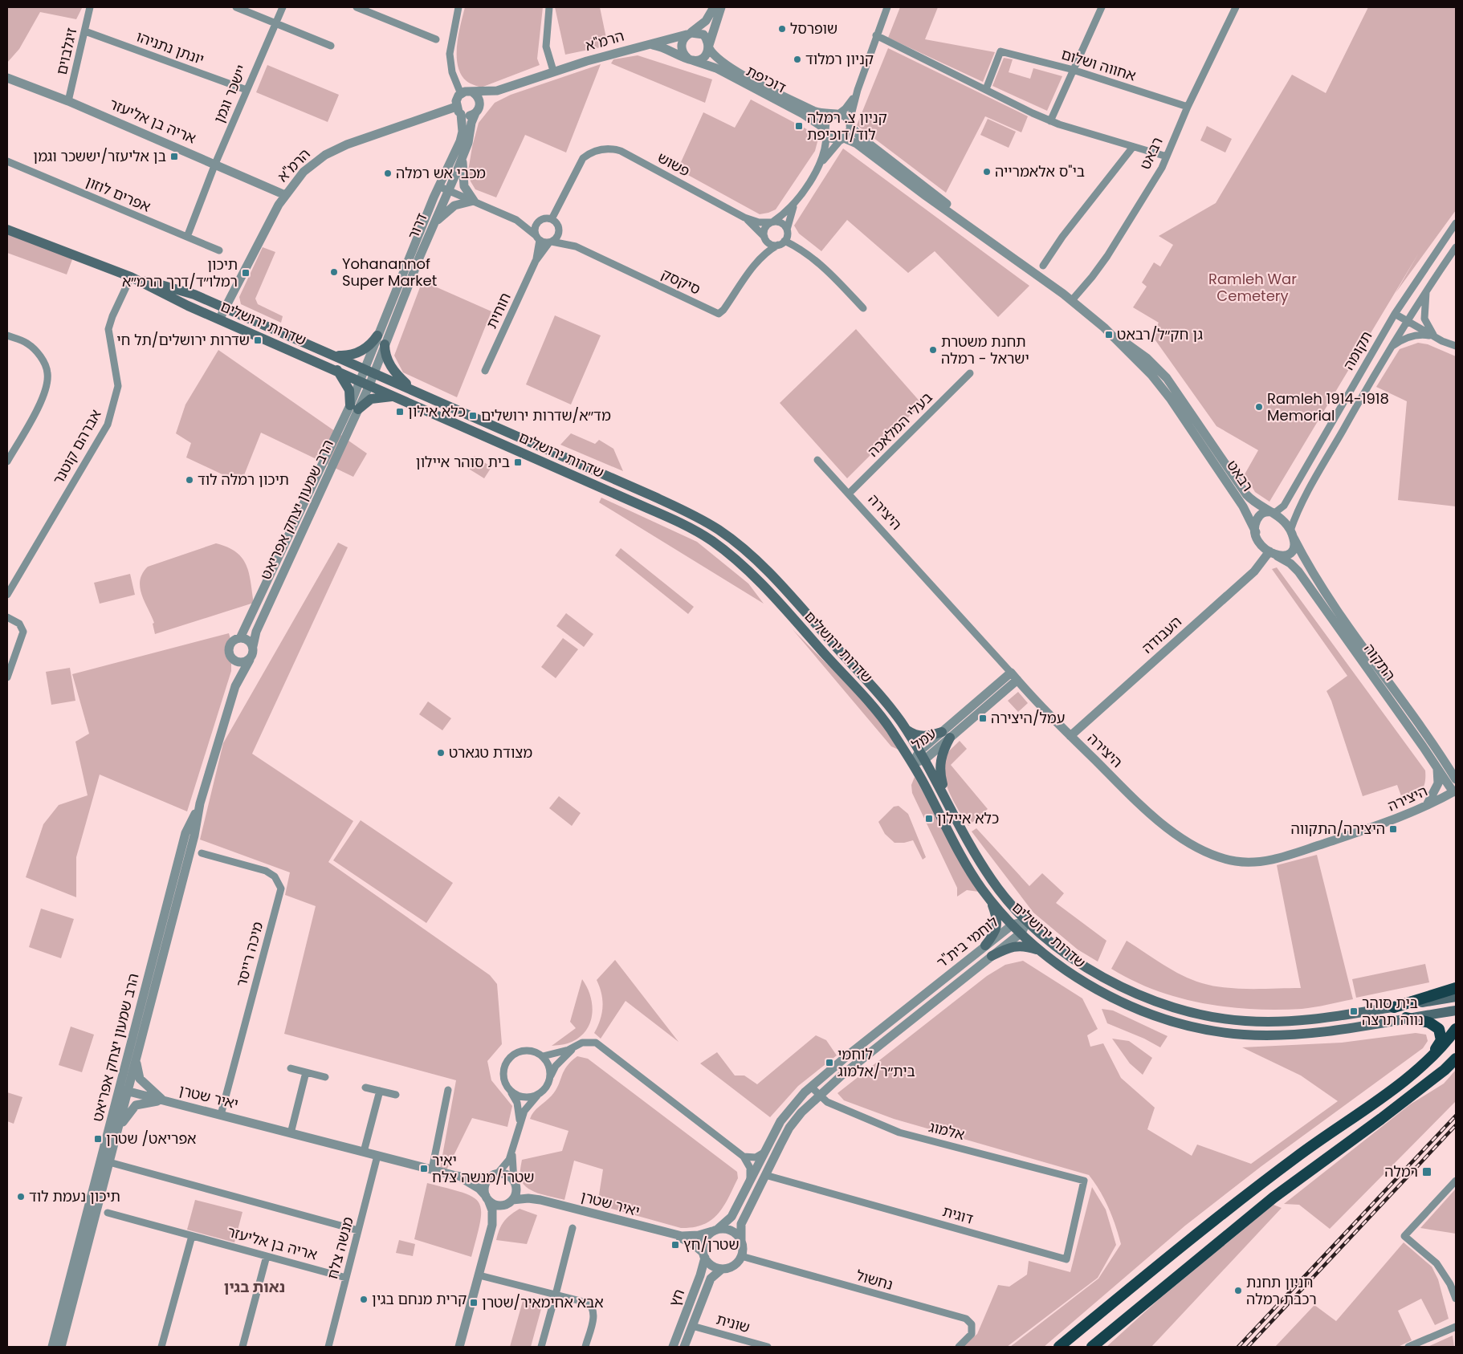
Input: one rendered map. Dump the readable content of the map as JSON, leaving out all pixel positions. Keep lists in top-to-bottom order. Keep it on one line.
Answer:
{"streets":{"main road":["שדרות ירושלים"],"street":["הרמ\"א","יונתן נתניהו","זיגלבוים","אחווה ושלום","דוכיפת","יישכר וגמן","אריה בן אליעזר","רבאט","פשוש","אפרים לוזון","דרור","סיקסק","חוחית","תקומה","בעלי המלאכה","אברהם קוטנר","הרב שמעון יצחק אפריאט","היצירה","העבודה","התקוה","עמל","לוחמי בית\"ר","מיכה רייסר","יאיר שטרן","אלמוג","דוגית","מנשה צלח","נחשול","חץ","שונית"]},"crossings":[["הרמ\"א","דוכיפת"],["הרמ\"א","אריה בן אליעזר"],["הרמ\"א","דרור"],["הרמ\"א","שדרות ירושלים"],["יונתן נתניהו","זיגלבוים"],["יונתן נתניהו","יישכר וגמן"],["זיגלבוים","אריה בן אליעזר"],["אחווה ושלום","רבאט"],["דוכיפת","רבאט"],["יישכר וגמן","אריה בן אליעזר"],["יישכר וגמן","אפרים לוזון"],["אריה בן אליעזר","מנשה צלח"],["רבאט","תקומה"],["רבאט","העבודה"],["רבאט","התקוה"],["פשוש","סיקסק"],["פשוש","חוחית"],["דרור","שדרות ירושלים"],["דרור","הרב שמעון יצחק אפריאט"],["סיקסק","חוחית"],["שדרות ירושלים","אברהם קוטנר"],["שדרות ירושלים","הרב שמעון יצחק אפריאט"],["שדרות ירושלים","עמל"],["שדרות ירושלים","לוחמי בית\"ר"],["תקומה","העבודה"],["תקומה","התקוה"],["בעלי המלאכה","היצירה"],["הרב שמעון יצחק אפריאט","יאיר שטרן"],["היצירה","העבודה"],["היצירה","התקוה"],["היצירה","עמל"],["העבודה","התקוה"],["לוחמי בית\"ר","יאיר שטרן"],["לוחמי בית\"ר","אלמוג"],["לוחמי בית\"ר","דוגית"],["לוחמי בית\"ר","נחשול"],["לוחמי בית\"ר","חץ"],["מיכה רייסר","יאיר שטרן"],["יאיר שטרן","מנשה צלח"],["יאיר שטרן","נחשול"],["יאיר שטרן","חץ"],["אלמוג","דוגית"],["נחשול","חץ"],["חץ","שונית"]],"districts":["נאות בגין"],"parks":["Ramleh War Cemetery"],"places":{"other":["שופרסל","קניון רמלוד","בי\"ס אלאמרייה","מכבי אש רמלה","Yohanannof Super Market","תחנת משטרת ישראל - רמלה","Ramleh 1914-1918 Memorial","תיכון רמלה לוד","מצודת טגארט","תיכון נעמת לוד","חניון תחנת רכבת רמלה","קרית מנחם בגין"],"transit":["קניון צ. רמלה לוד/דוכיפת","בן אליעזר/יששכר וגמן","תיכון רמלו״ד/דרך הרמ״א","גן חק״ל/רבאט","שדרות ירושלים/תל חי","כלא אילון","מד״א/שדרות ירושלים","בית סוהר איילון","עמל/היצירה","כלא איילון","היצירה/התקווה","בית סוהר נווה תרצה","לוחמי בית״ר/אלמוג","אפריאט/ שטרן","יאיר שטרן/מנשה צלח","רמלה","שטרן/חץ","אבא אחימאיר/שטרן"]}}
